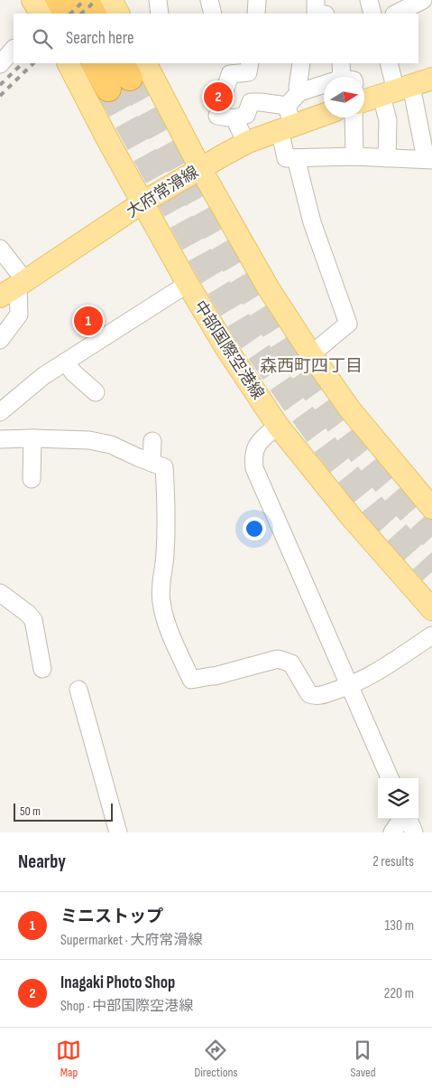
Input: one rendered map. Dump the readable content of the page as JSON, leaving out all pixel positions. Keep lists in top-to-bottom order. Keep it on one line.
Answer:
{"streets":{"main road":["大府常滑線","中部国際空港線"]},"crossings":[["大府常滑線","中部国際空港線"]],"districts":["森西町四丁目"],"scale_bar":"50 m","north":"right","page":{"search":"Search here","pins":["2","1"],"scale":"50 m","heading":["Nearby","2 results"],"list":[{"mark":"1","name":"ミニストップ","note":"Supermarket · 大府常滑線","value":"130 m"},{"mark":"2","name":"Inagaki Photo Shop","note":"Shop · 中部国際空港線","value":"220 m"}],"nav":["Map","Directions","Saved"]}}
